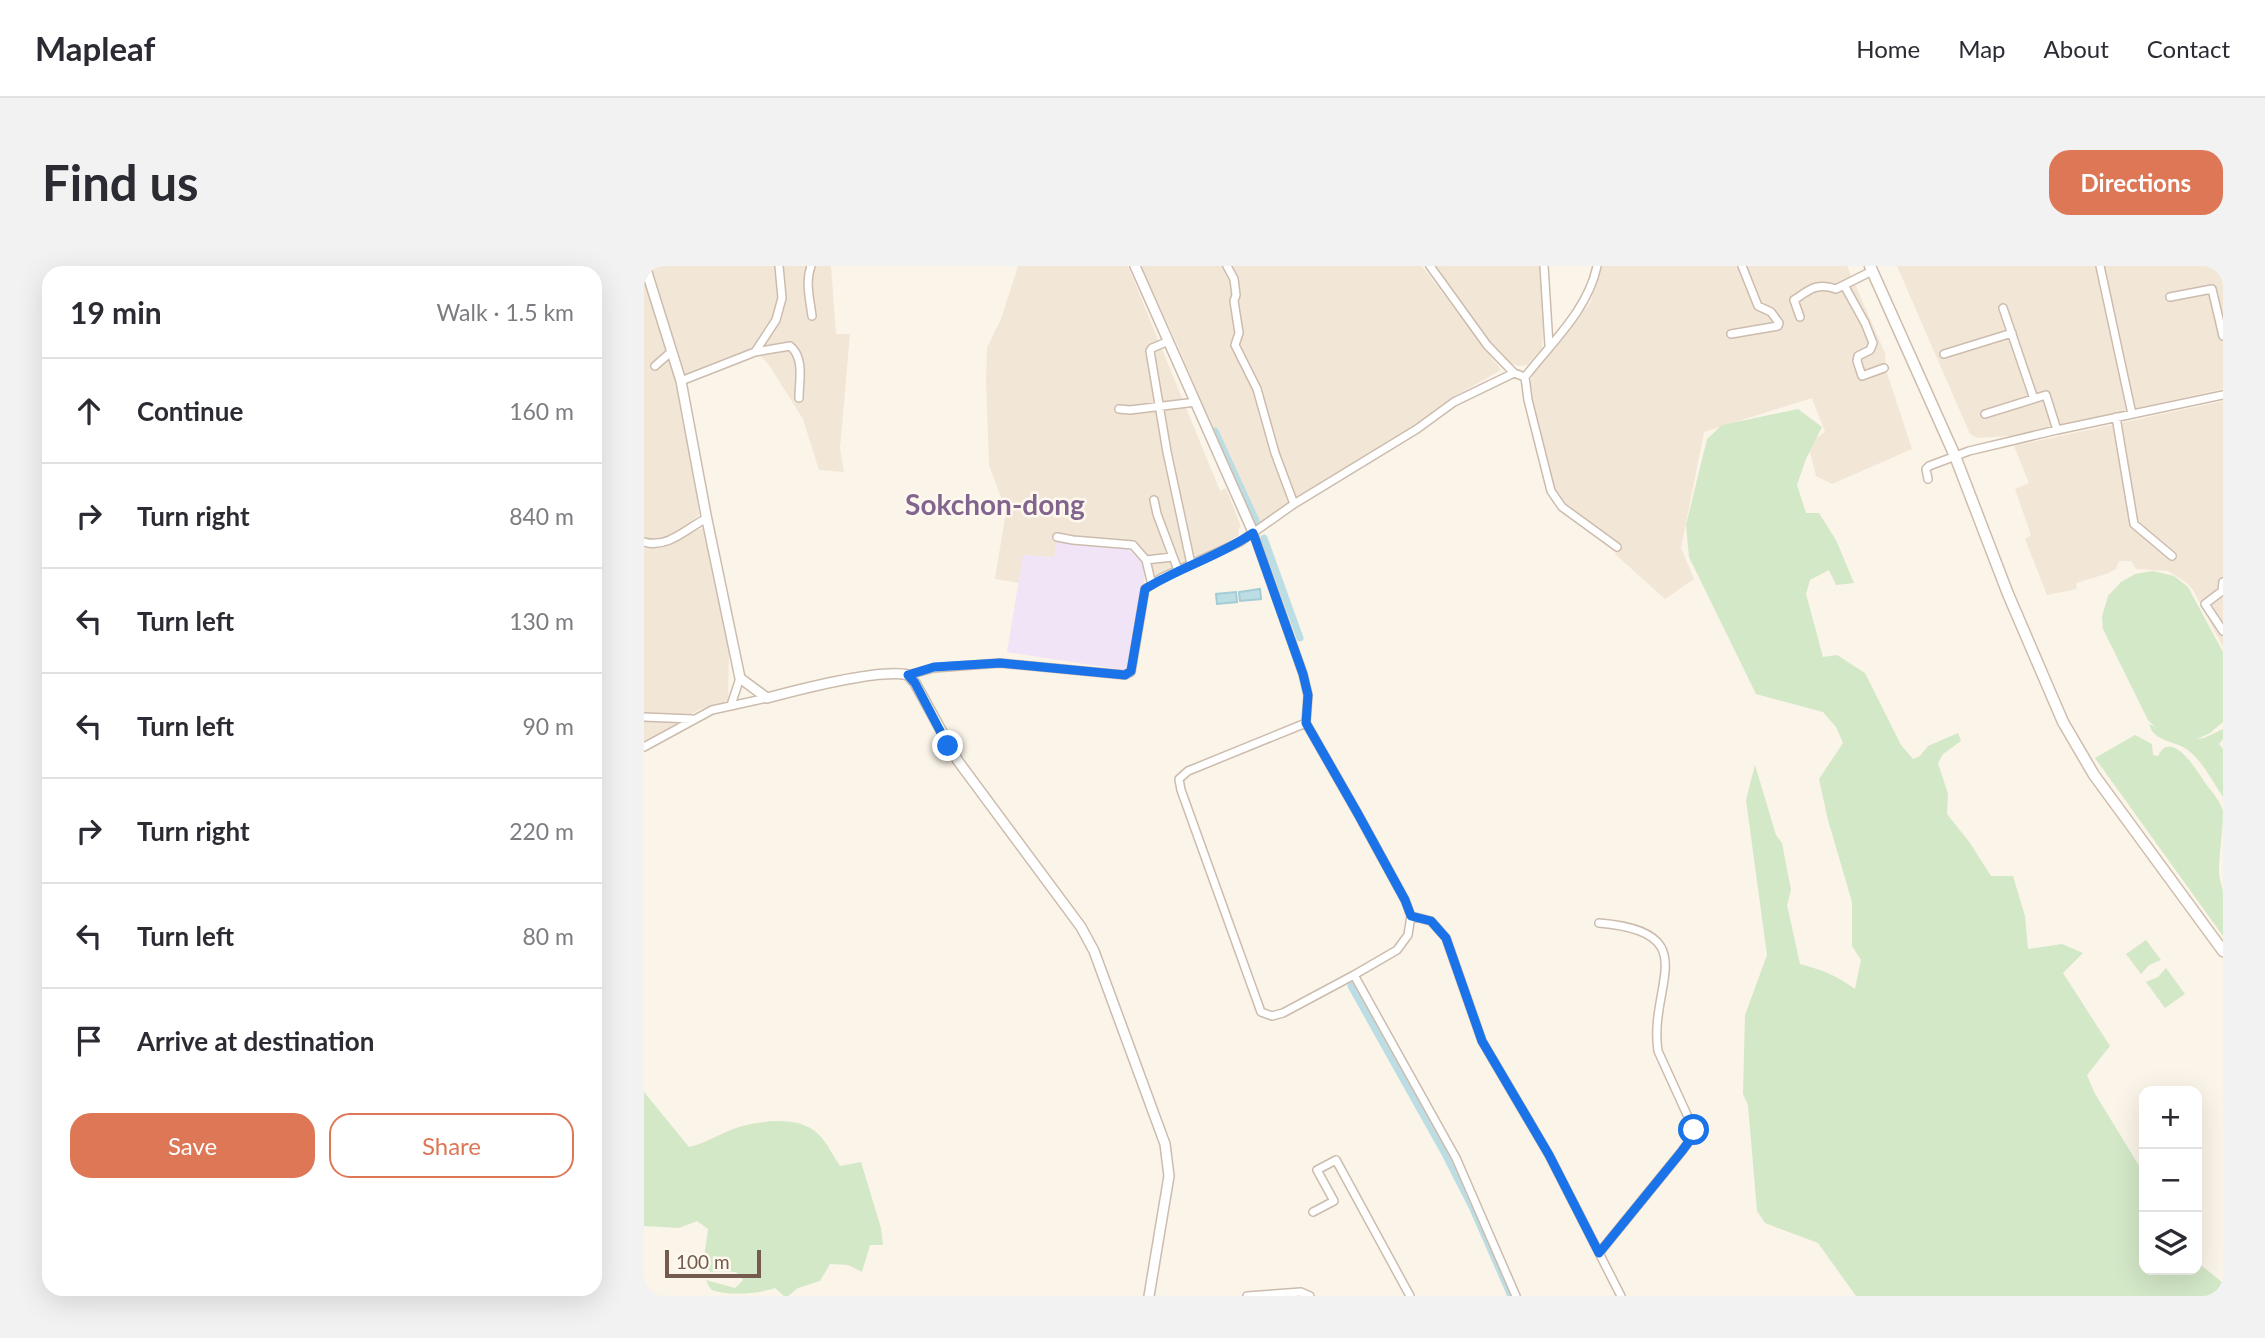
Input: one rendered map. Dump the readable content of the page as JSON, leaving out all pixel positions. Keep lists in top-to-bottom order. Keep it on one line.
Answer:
{"districts":["Sokchon-dong"],"scale_bar":"100 m","page":{"header":"Mapleaf","nav":["Home","Map","About","Contact"],"buttons":["Directions",["Save","Share"]],"title":"Find us","heading":["19 min","Walk · 1.5 km"],"list":[["Continue","160 m"],["Turn right","840 m"],["Turn left","130 m"],["Turn left","90 m"],["Turn right","220 m"],["Turn left","80 m"],"Arrive at destination"],"map_buttons":["+","−"],"scale":"100 m"}}
